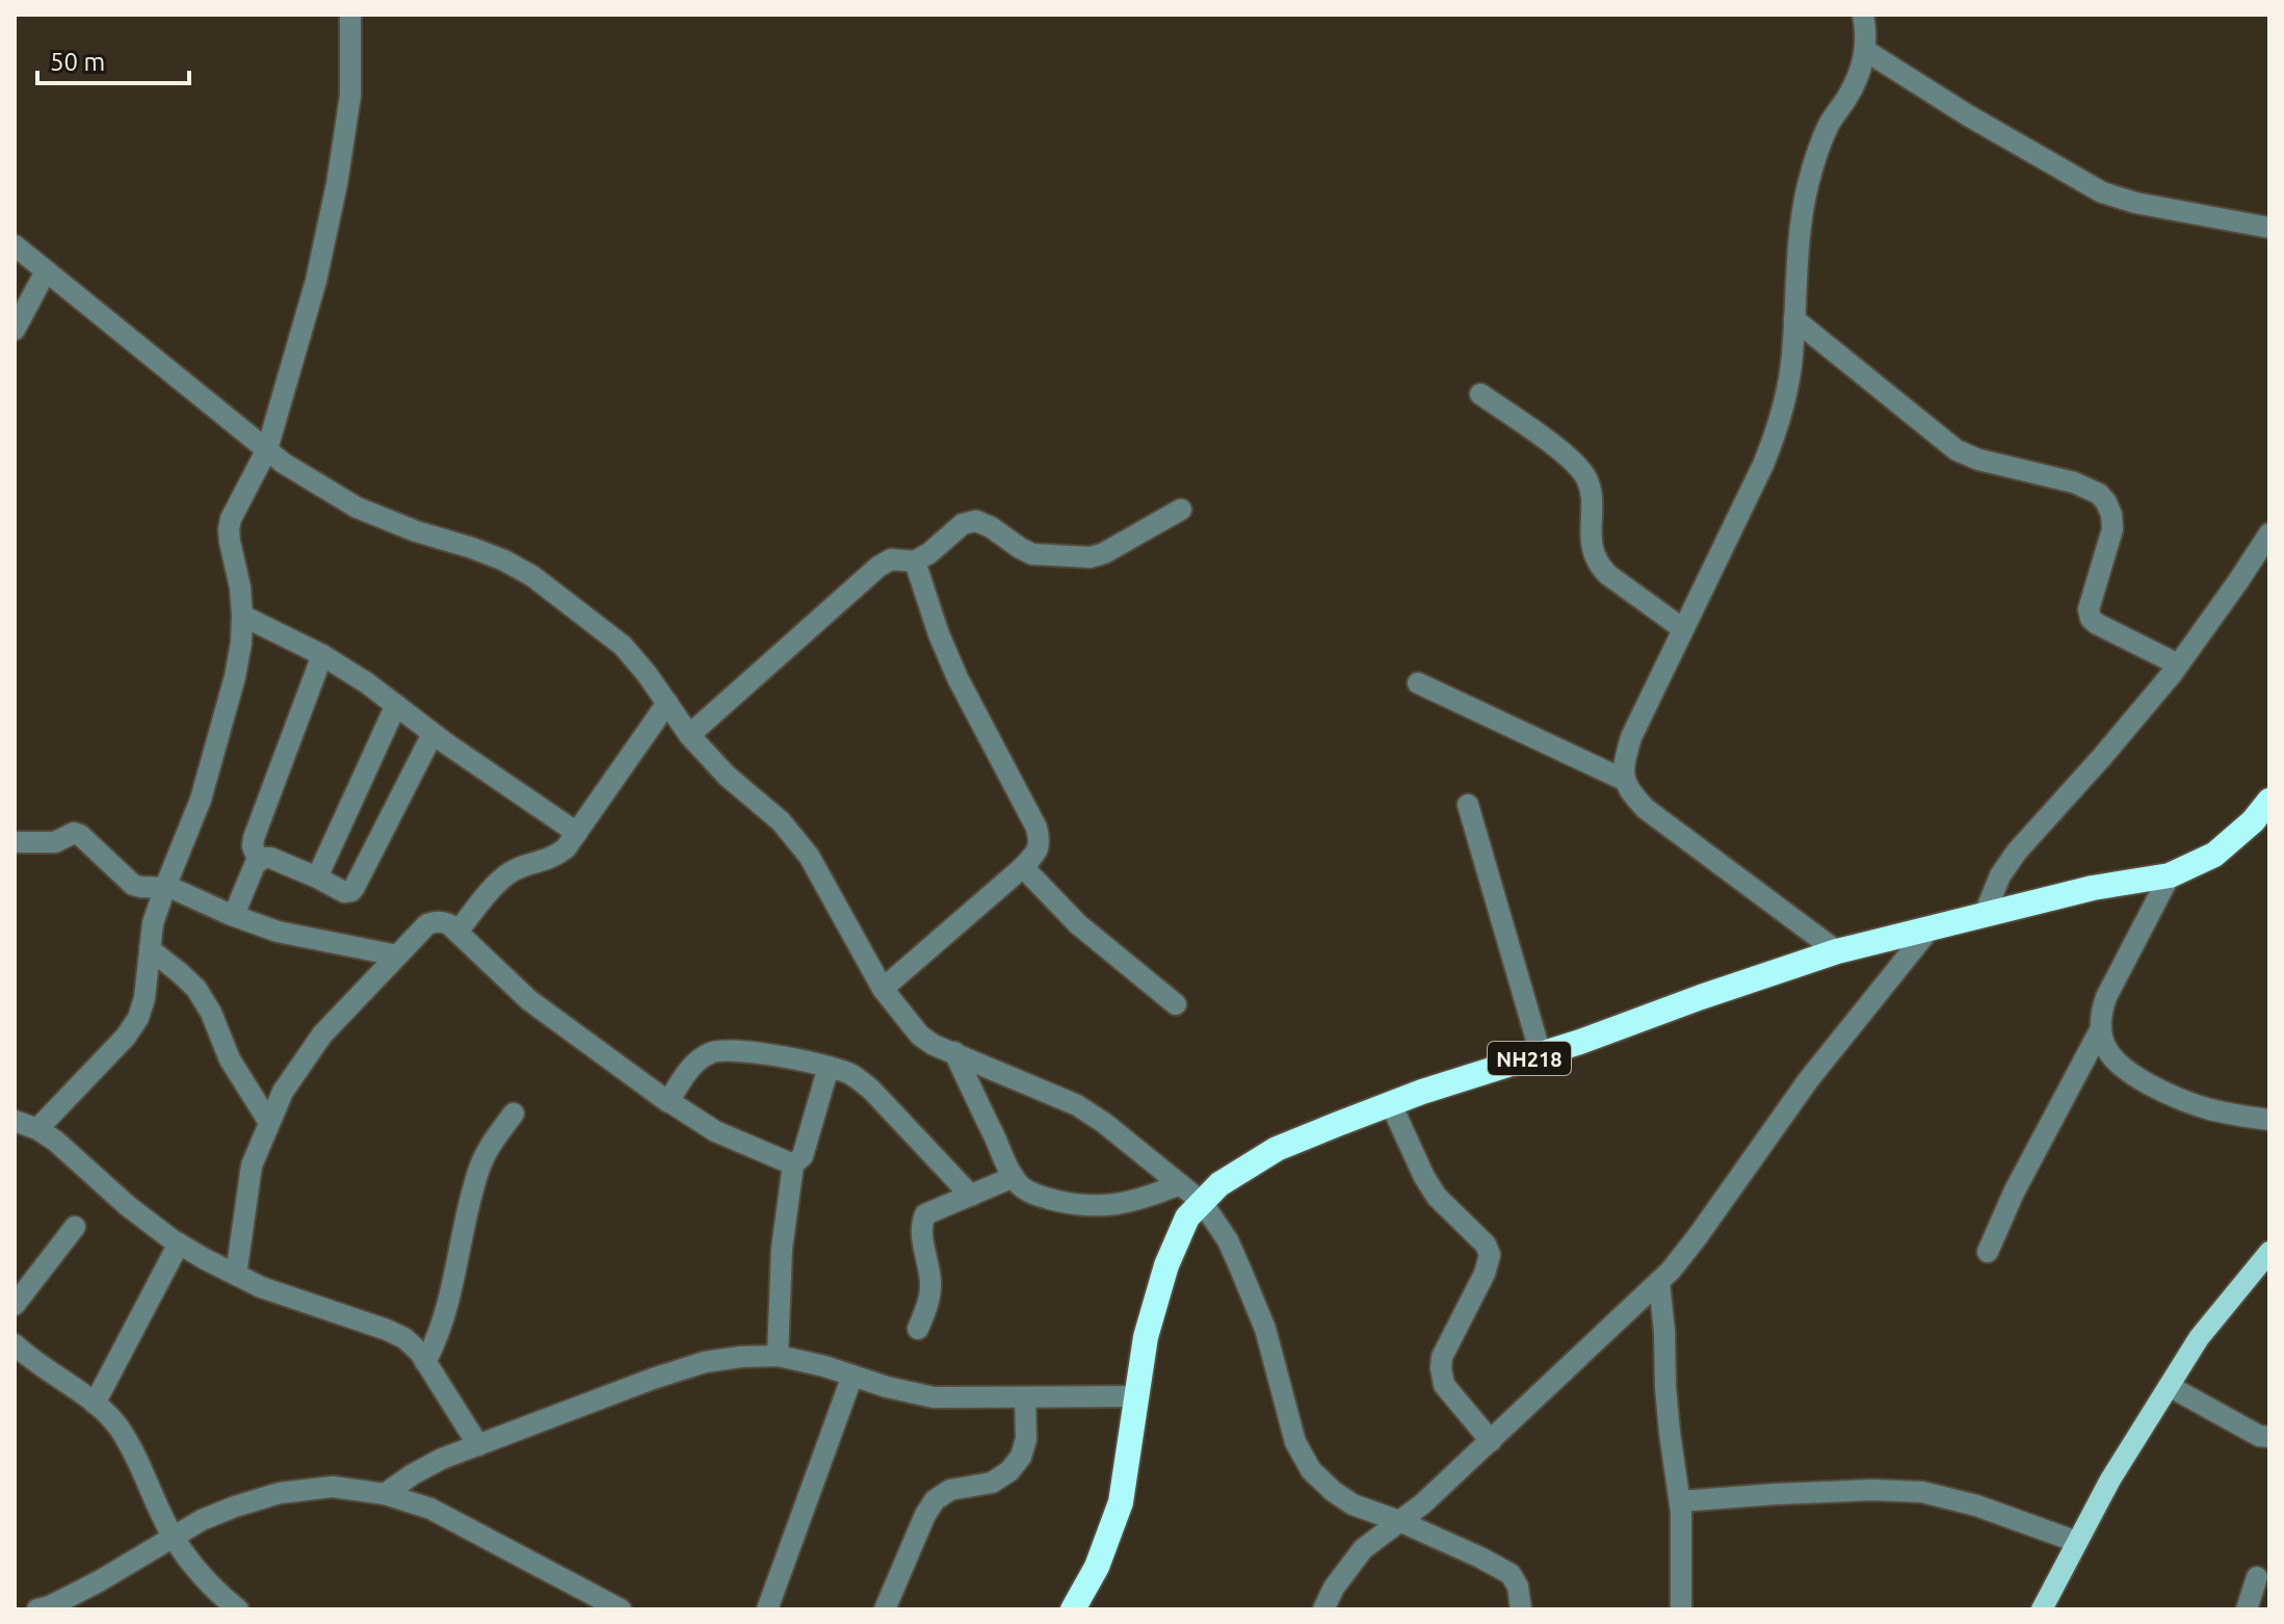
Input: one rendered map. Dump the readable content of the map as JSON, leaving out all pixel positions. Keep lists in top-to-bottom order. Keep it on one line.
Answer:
{"streets":{"highway":["NH218"]},"scale_bar":"50 m"}
